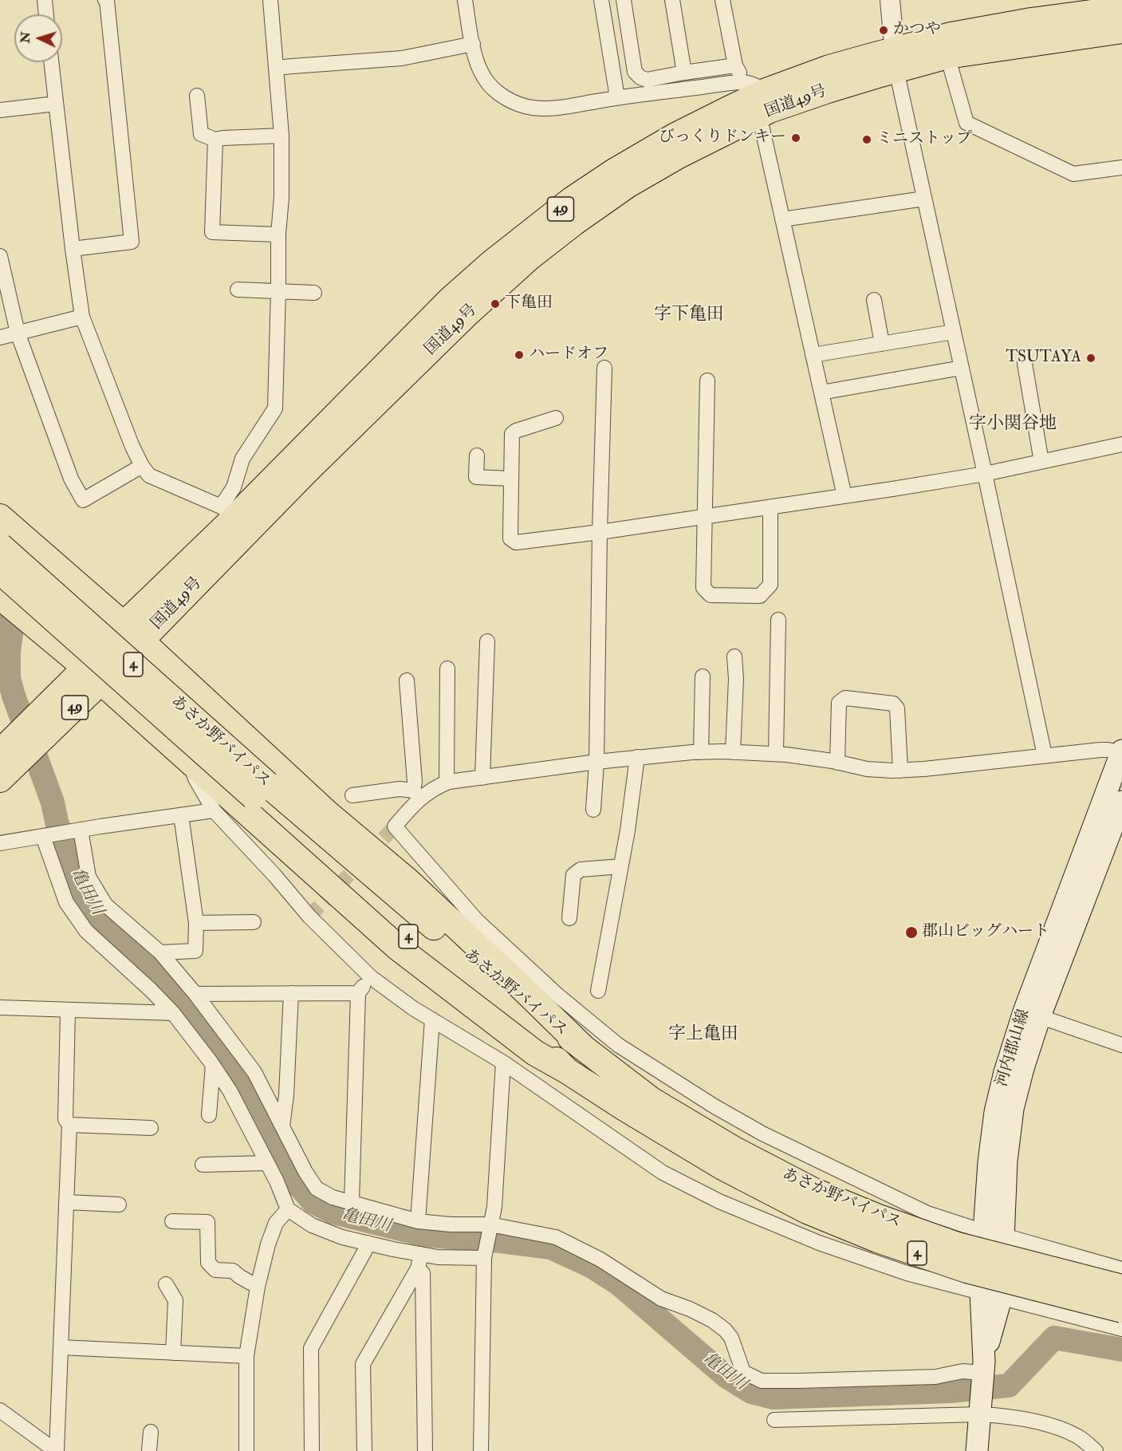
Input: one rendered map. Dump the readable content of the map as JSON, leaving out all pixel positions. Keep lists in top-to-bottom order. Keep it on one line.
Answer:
{"streets":{"highway":["国道49号","49","4","あさか野バイパス"],"main road":["河内郡山線"]},"districts":["字下亀田","字小関谷地","字上亀田"],"water":["亀田川"],"places":["かつや","びっくりドンキー","ミニストップ","下亀田","ハードオフ","TSUTAYA","郡山ビッグハート"],"north":"left"}
